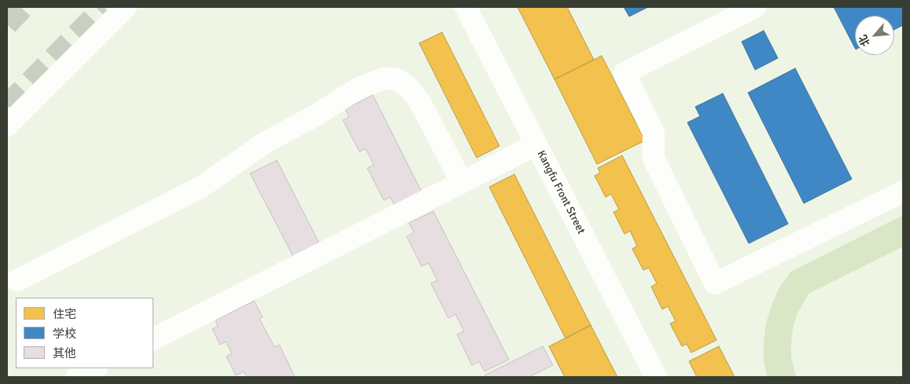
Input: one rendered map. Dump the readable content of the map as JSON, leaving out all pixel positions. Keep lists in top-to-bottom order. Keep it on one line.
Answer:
{"streets":{"street":["Kangfu Front Street"]},"legend":["住宅","学校","其他"],"north":"bottom left"}
